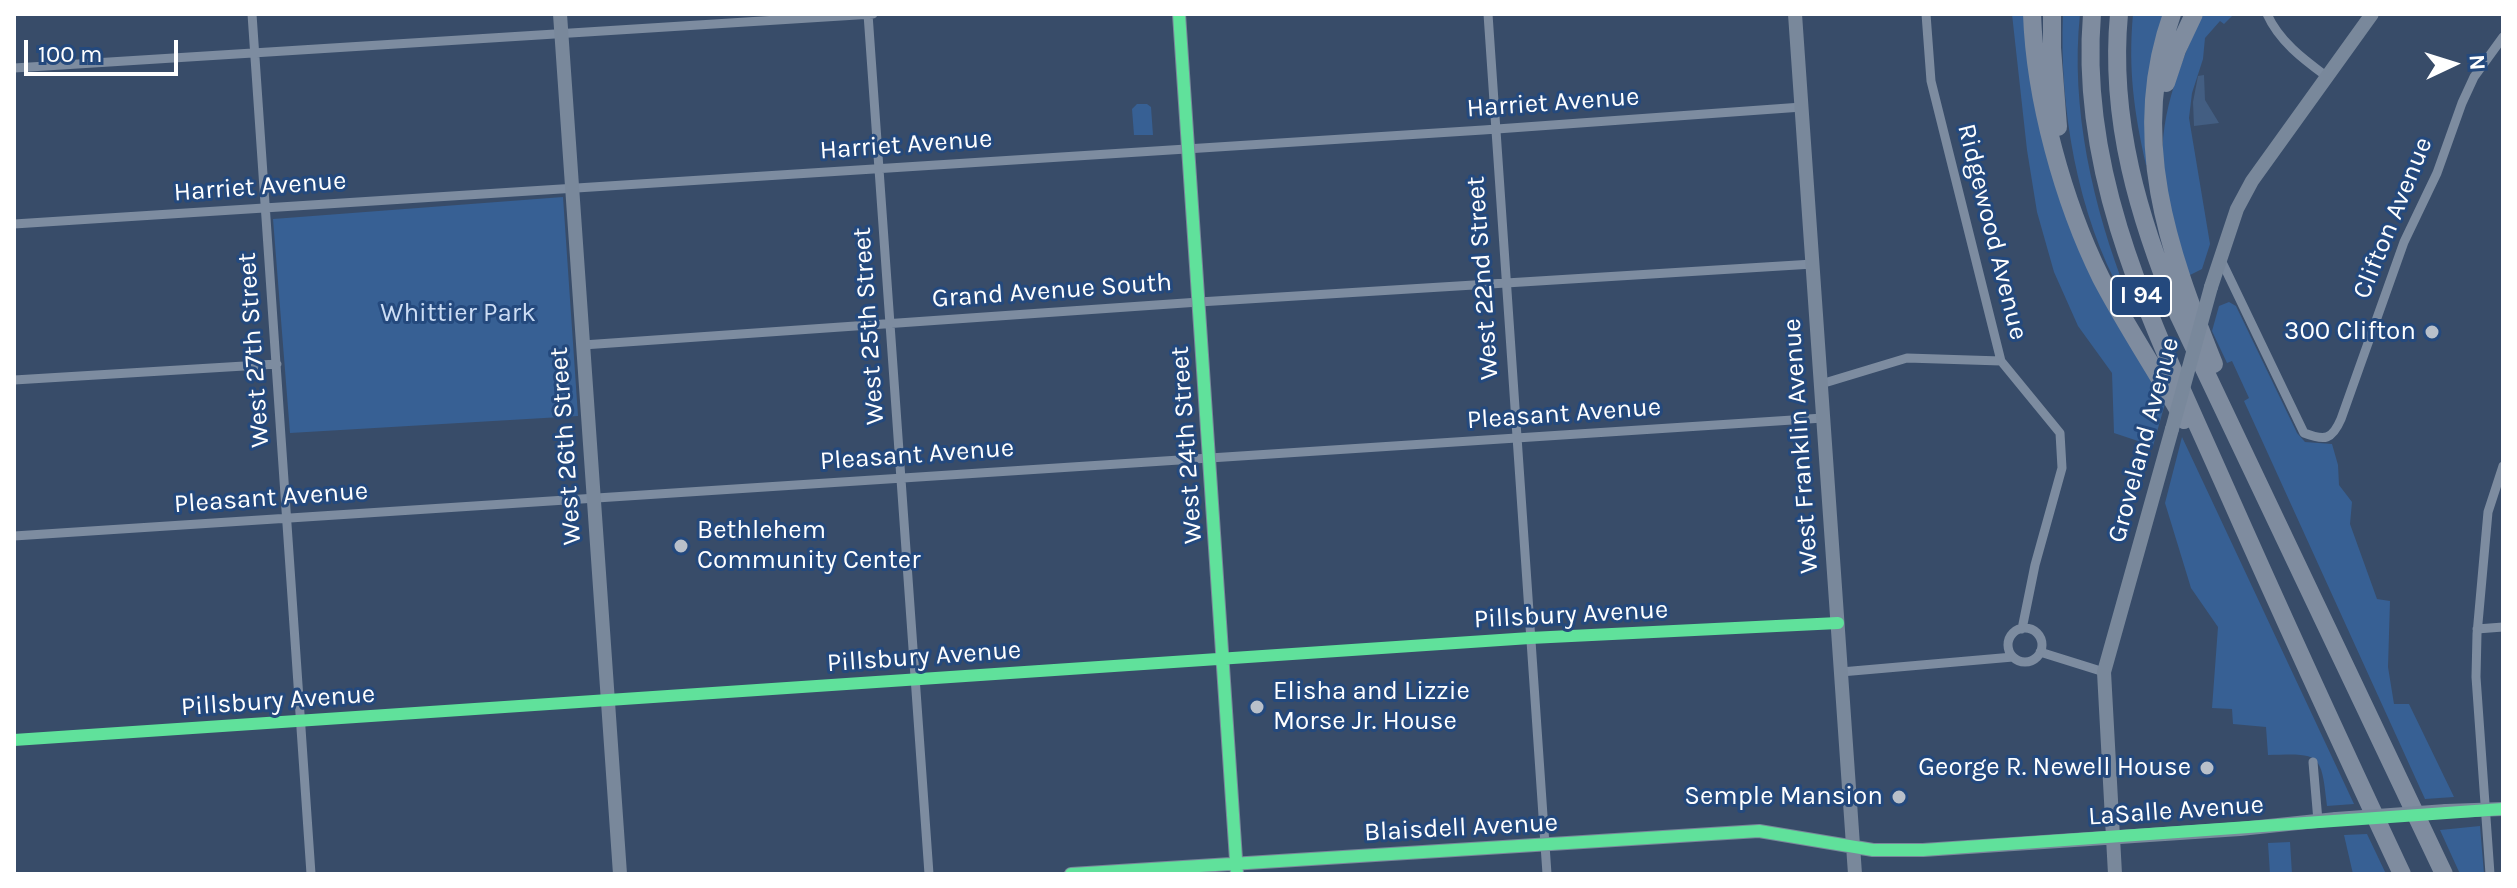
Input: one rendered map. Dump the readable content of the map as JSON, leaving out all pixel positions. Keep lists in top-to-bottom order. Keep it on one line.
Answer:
{"streets":{"highway":["I 94"],"street":["Harriet Avenue","Clifton Avenue","Ridgewood Avenue","West 22nd Street","Grand Avenue South","West 25th Street","West 27th Street","Pleasant Avenue","Groveland Avenue","West 24th Street","West 26th Street","West Franklin Avenue","Pillsbury Avenue","LaSalle Avenue","Blaisdell Avenue"]},"crossings":[["Harriet Avenue","West 22nd Street"],["Harriet Avenue","West 25th Street"],["Harriet Avenue","West 27th Street"],["Harriet Avenue","West 24th Street"],["Harriet Avenue","West 26th Street"],["Harriet Avenue","West Franklin Avenue"],["Clifton Avenue","Groveland Avenue"],["West 22nd Street","Grand Avenue South"],["West 22nd Street","Pleasant Avenue"],["West 22nd Street","Pillsbury Avenue"],["West 22nd Street","Blaisdell Avenue"],["Grand Avenue South","West 25th Street"],["Grand Avenue South","West 24th Street"],["Grand Avenue South","West 26th Street"],["Grand Avenue South","West Franklin Avenue"],["West 25th Street","Pleasant Avenue"],["West 25th Street","Pillsbury Avenue"],["West 27th Street","Pleasant Avenue"],["West 27th Street","Pillsbury Avenue"],["Pleasant Avenue","West 24th Street"],["Pleasant Avenue","West 26th Street"],["Pleasant Avenue","West Franklin Avenue"],["Groveland Avenue","LaSalle Avenue"],["West 24th Street","Pillsbury Avenue"],["West 24th Street","Blaisdell Avenue"],["West 26th Street","Pillsbury Avenue"],["West Franklin Avenue","Pillsbury Avenue"],["West Franklin Avenue","LaSalle Avenue"],["West Franklin Avenue","Blaisdell Avenue"],["LaSalle Avenue","Blaisdell Avenue"]],"parks":["Whittier Park"],"places":["300 Clifton","Bethlehem Community Center","Elisha and Lizzie Morse Jr. House","George R. Newell House","Semple Mansion"],"scale_bar":"100 m","north":"right"}
